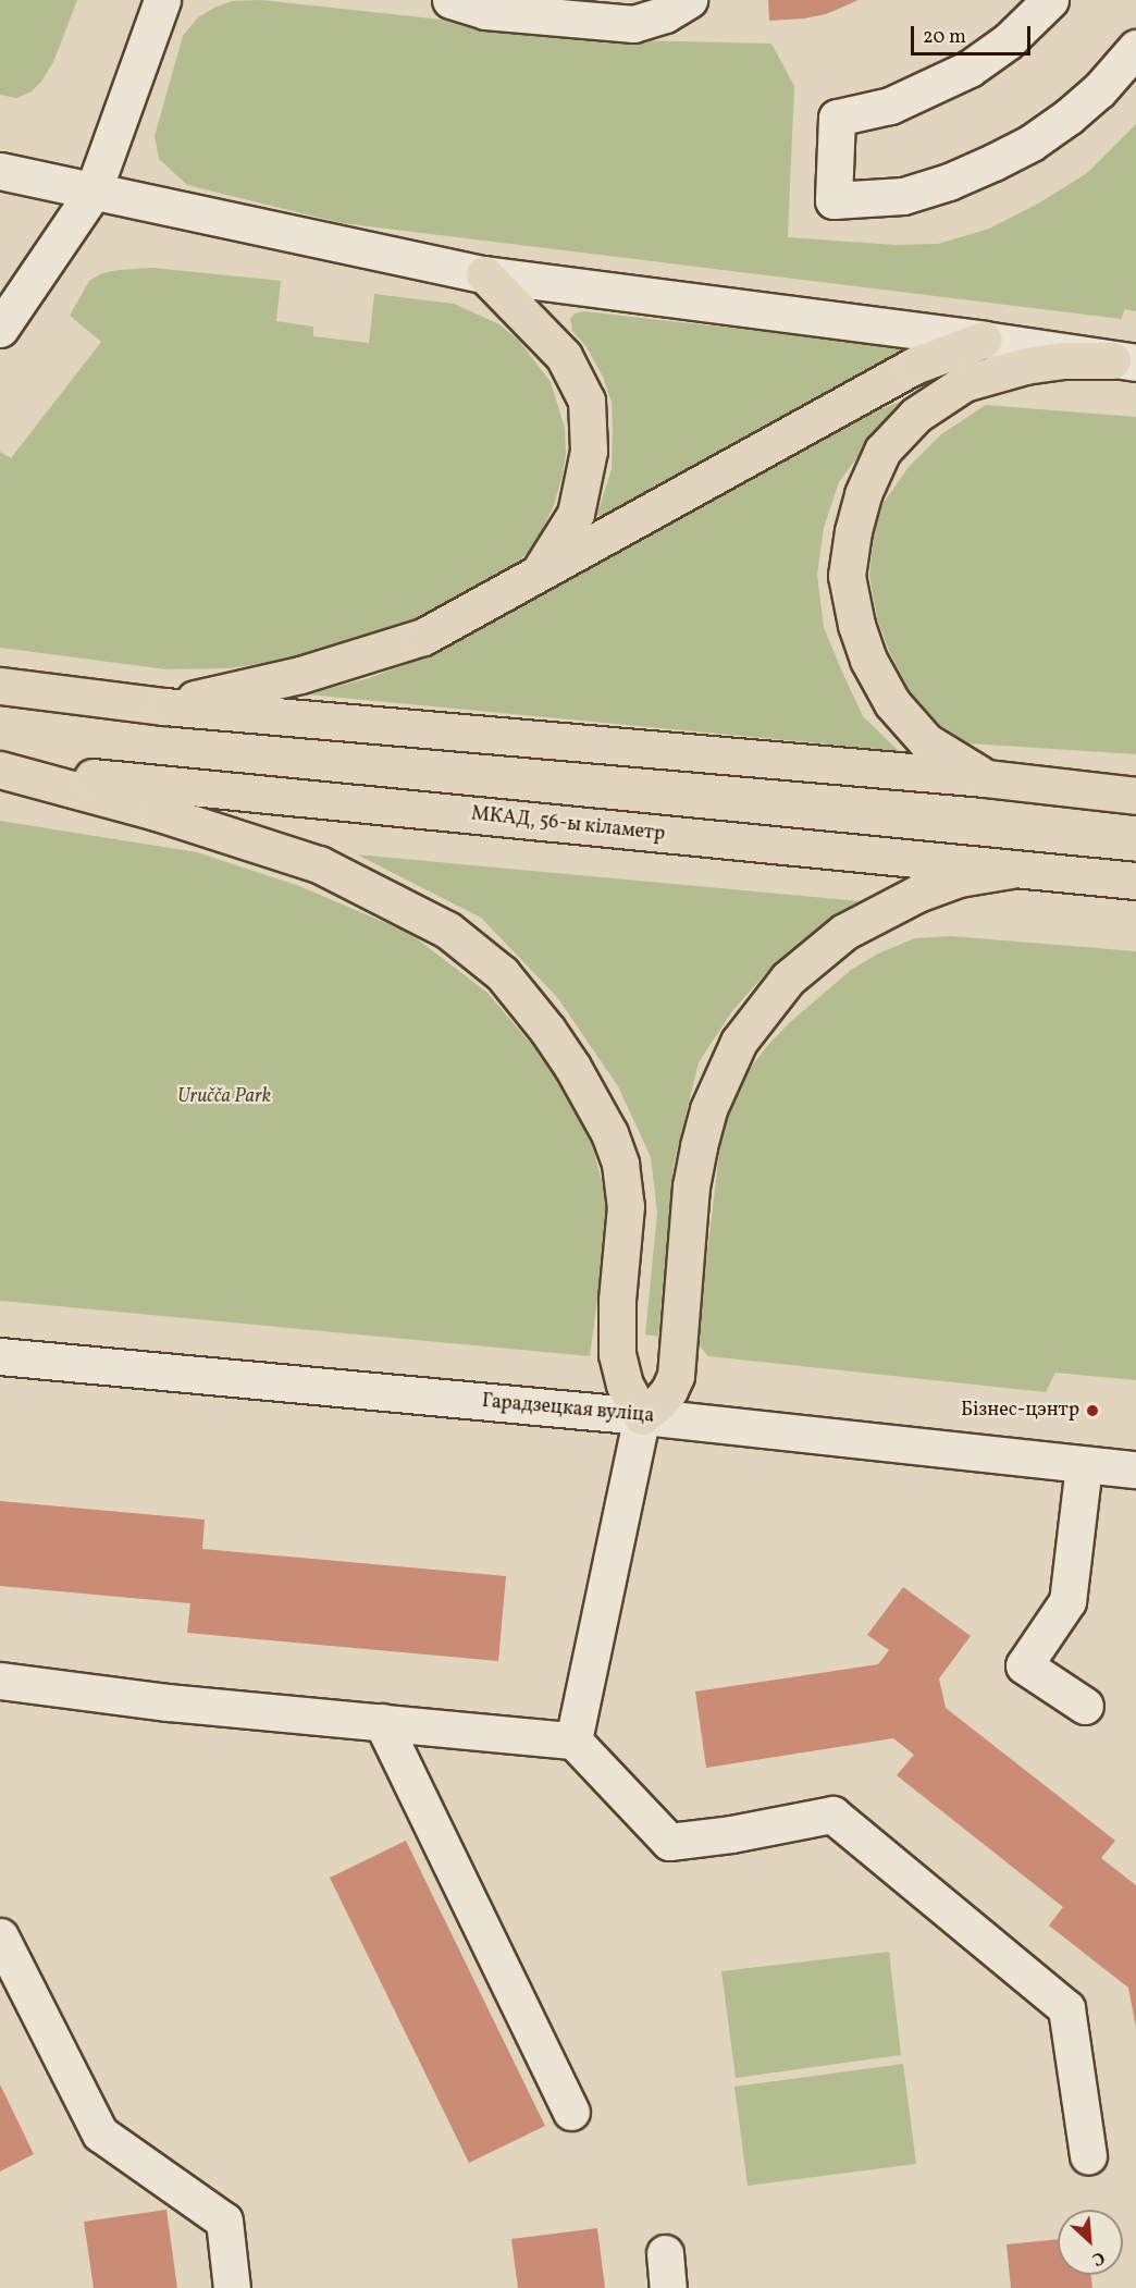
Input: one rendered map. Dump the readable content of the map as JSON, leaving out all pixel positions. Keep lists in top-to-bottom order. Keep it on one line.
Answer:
{"streets":{"highway":["МКАД, 56-ы кіламетр"],"street":["Гарадзецкая вуліца"]},"parks":["Uručča Park"],"places":["Бізнес-цэнтр"],"scale_bar":"20 m","north":"bottom right"}
